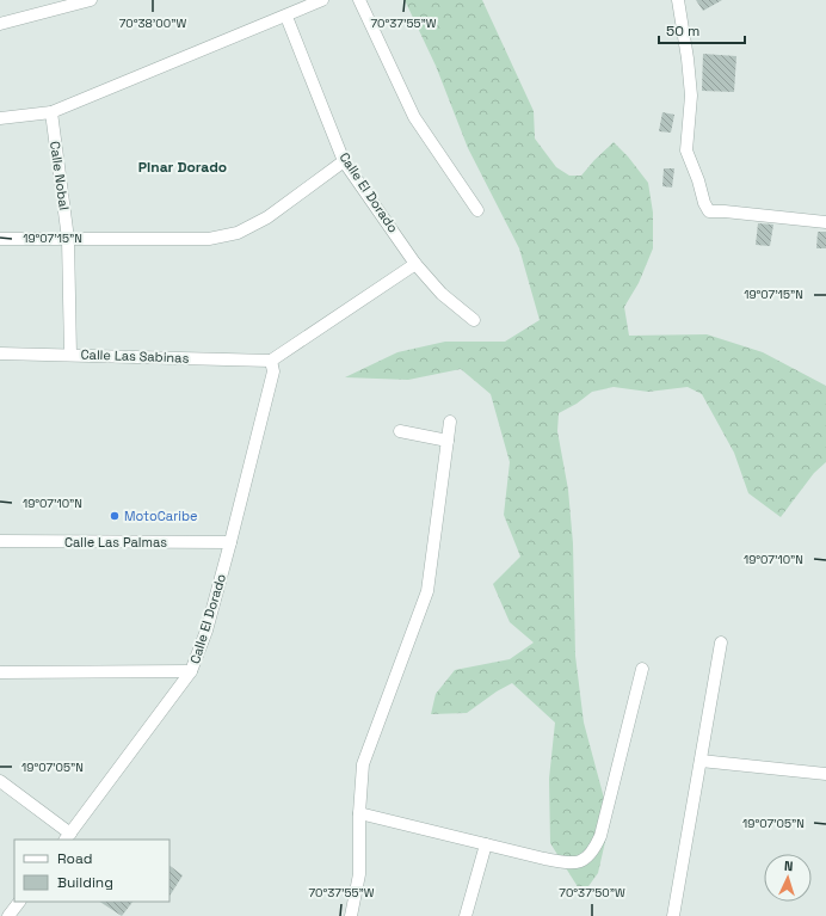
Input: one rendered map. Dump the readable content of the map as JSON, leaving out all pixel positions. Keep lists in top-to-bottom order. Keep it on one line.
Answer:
{"streets":{"street":["Calle Nobal","Calle El Dorado","Calle Las Sabinas","Calle Las Palmas"]},"crossings":[["Calle Nobal","Calle Las Sabinas"],["Calle El Dorado","Calle Las Sabinas"],["Calle El Dorado","Calle Las Palmas"]],"districts":["Pinar Dorado"],"places":["MotoCaribe"],"legend":["Road","Building"],"scale_bar":"50 m","north":"top","coordinates":["70°38'00\"W","70°37'55\"W","19°07'15\"N","19°07'10\"N","19°07'05\"N","70°37'50\"W"]}
